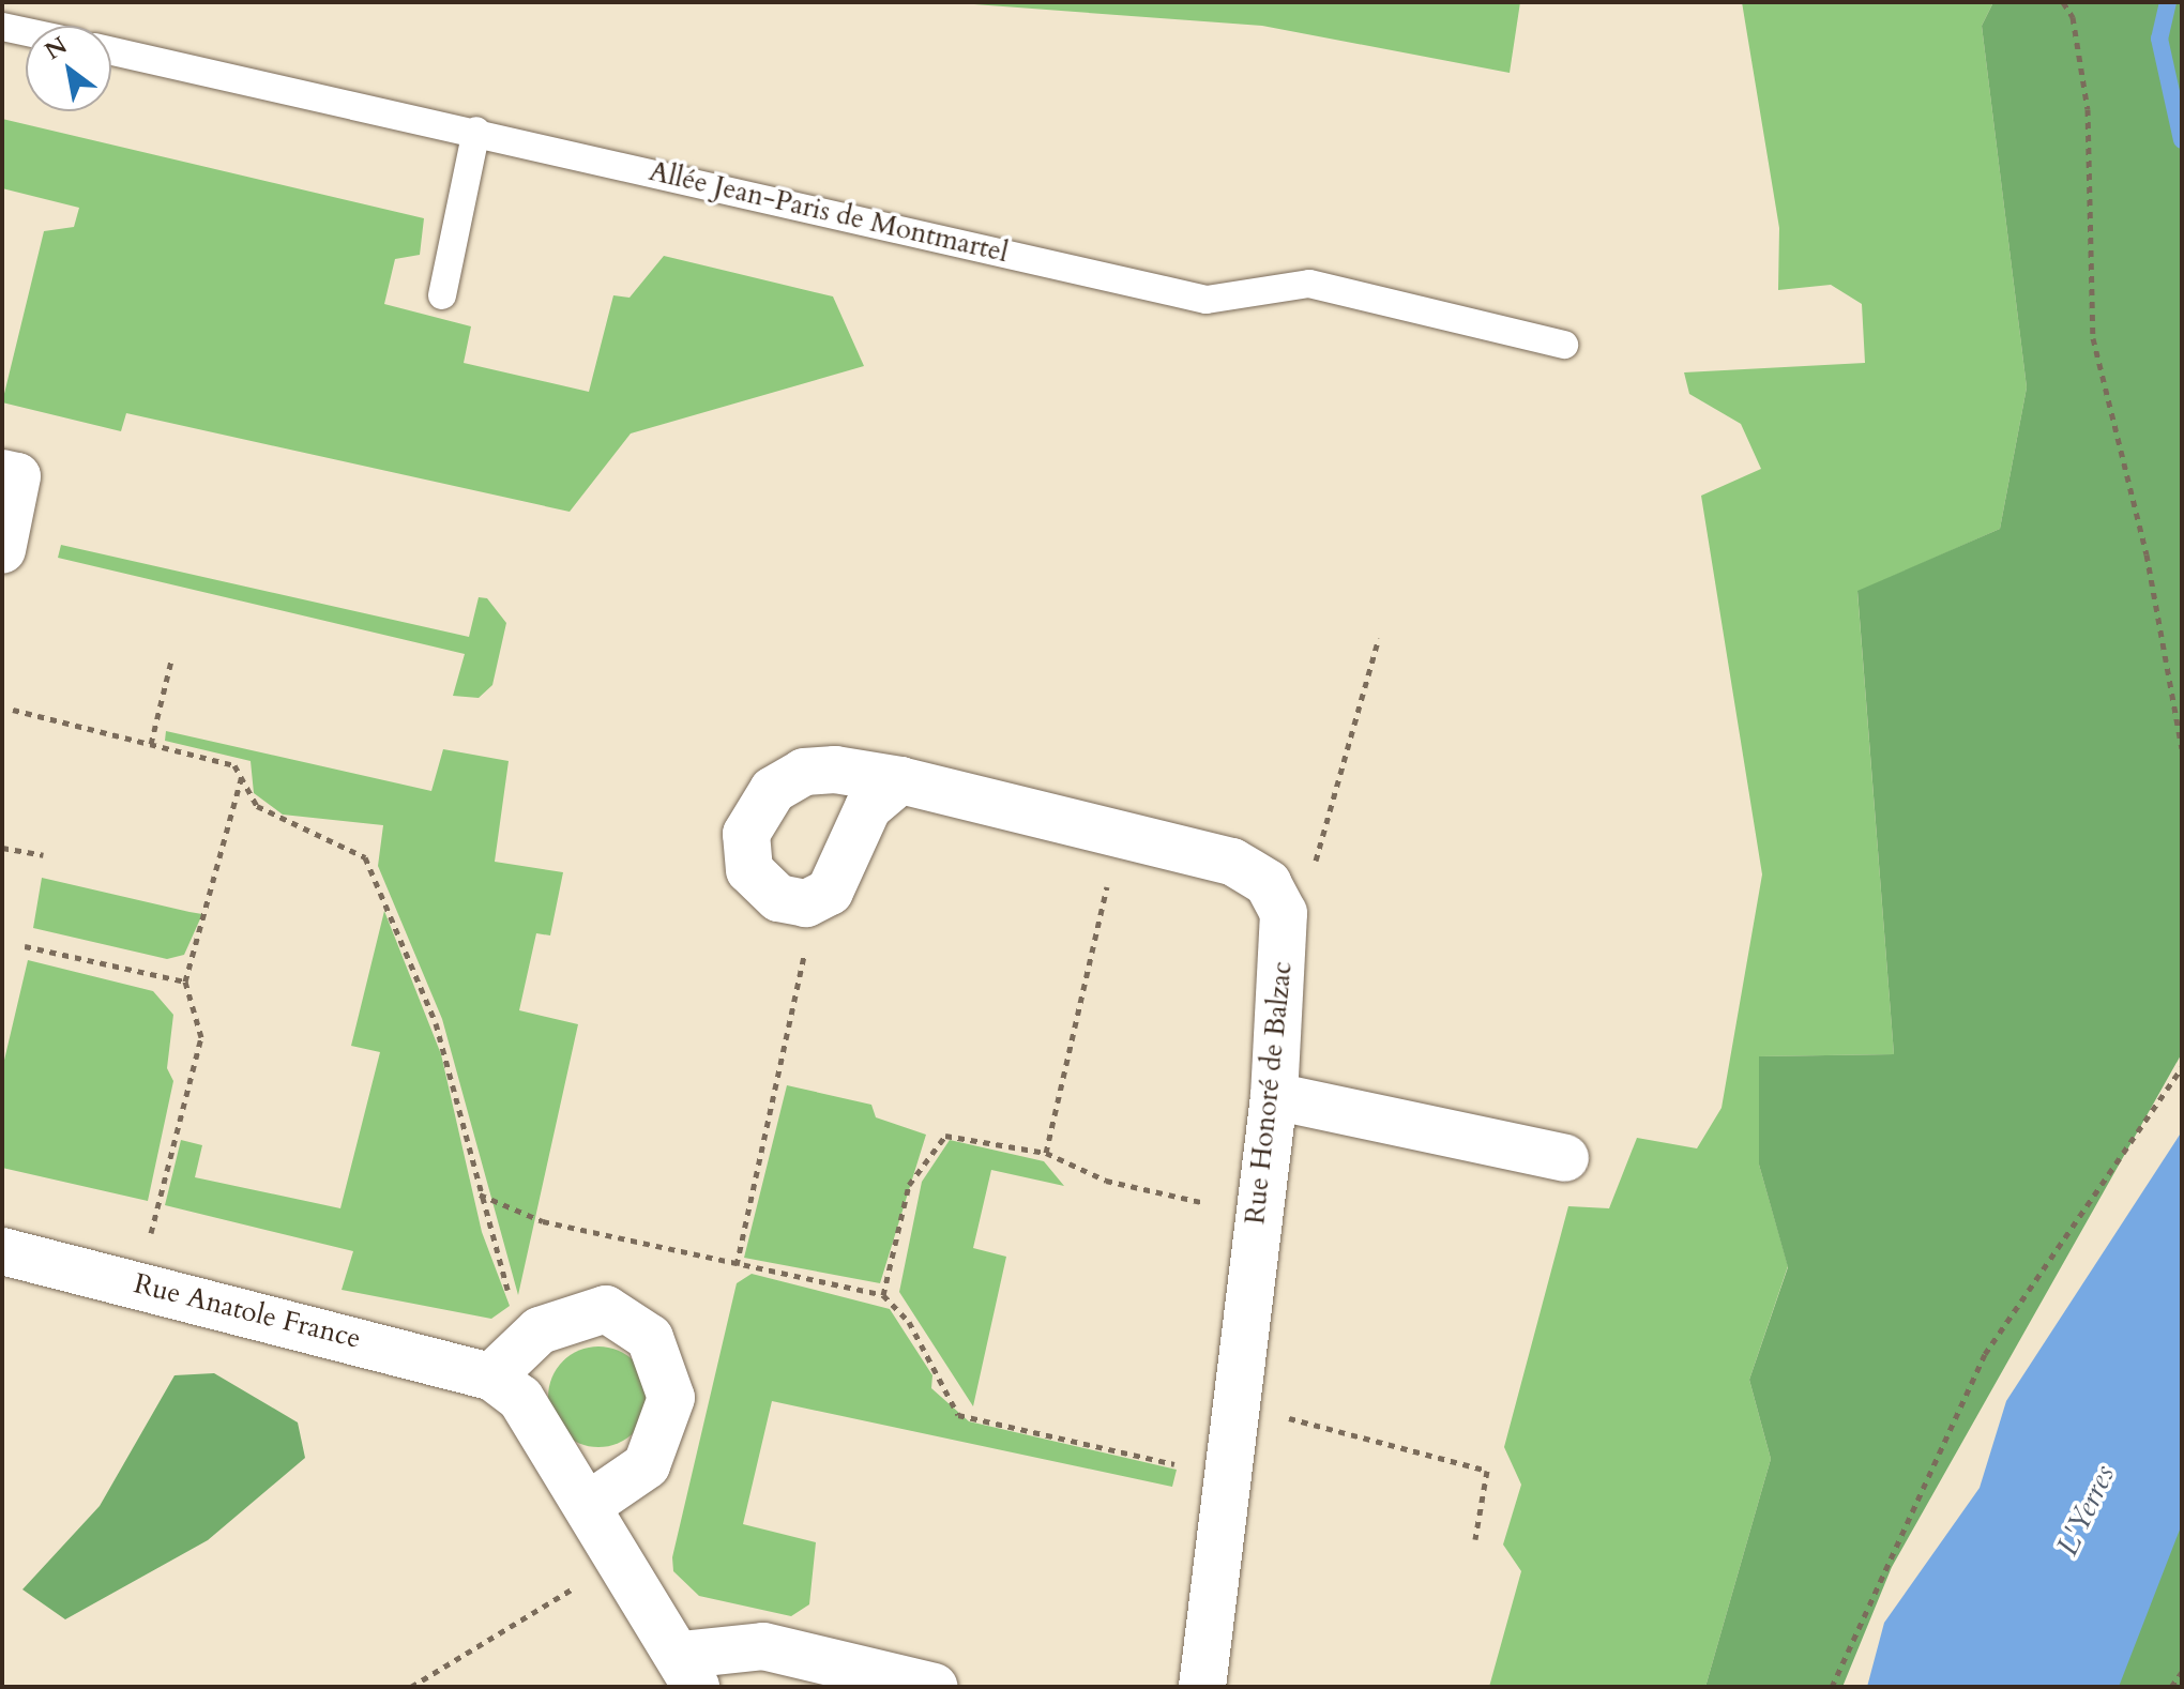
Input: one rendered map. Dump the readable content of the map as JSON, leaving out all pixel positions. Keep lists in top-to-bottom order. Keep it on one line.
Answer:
{"streets":{"street":["Rue Honoré de Balzac","Rue Anatole France"],"lane":["Allée Jean-Paris de Montmartel"]},"water":["L'Yerres"],"north":"top left"}
